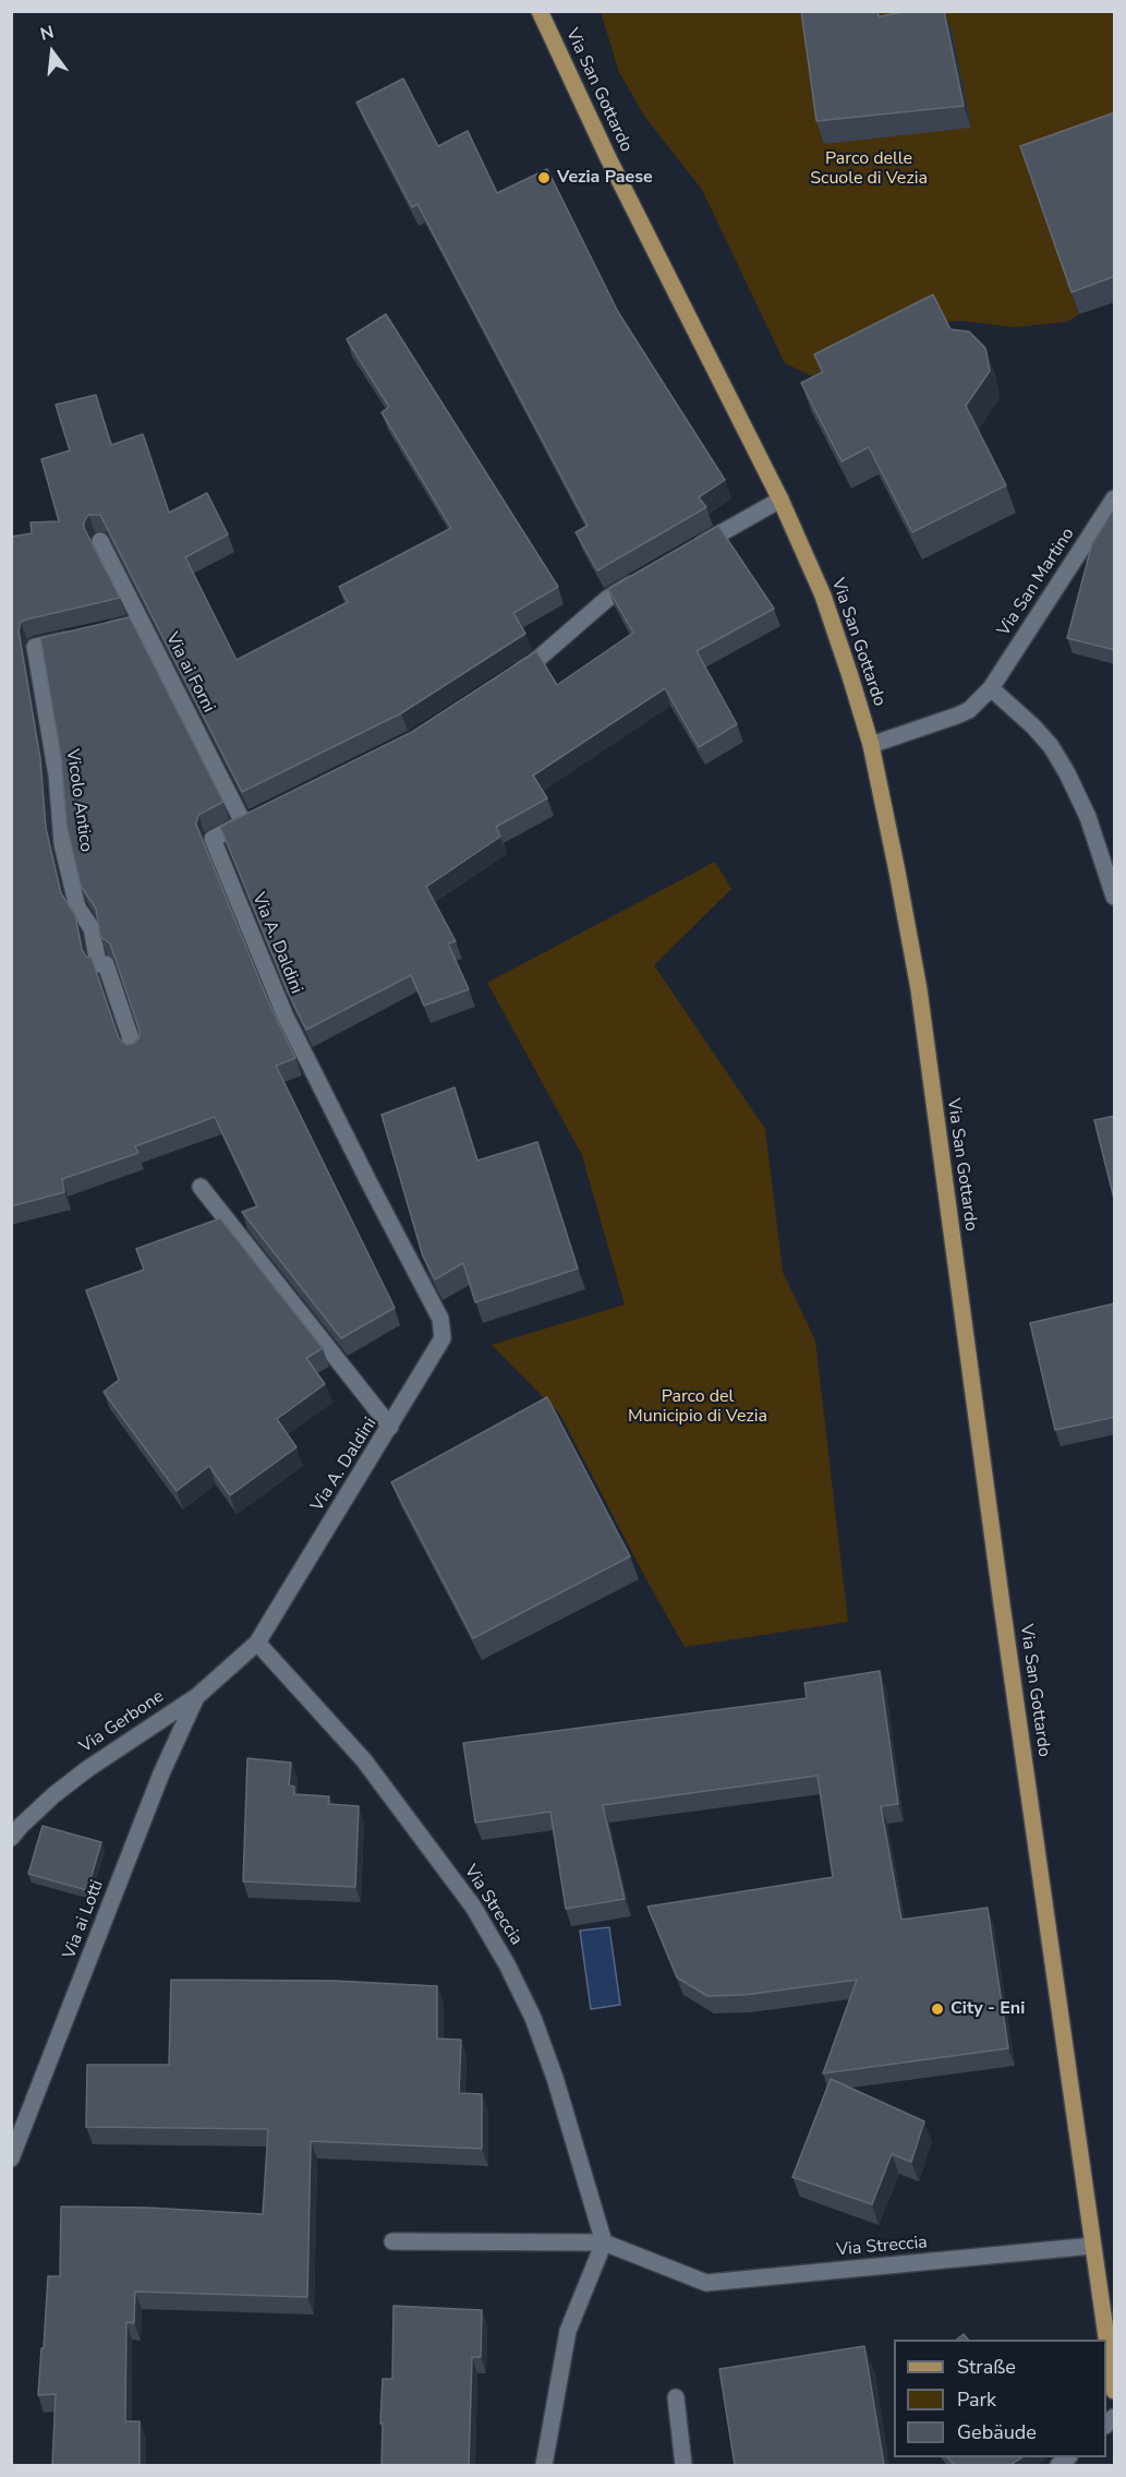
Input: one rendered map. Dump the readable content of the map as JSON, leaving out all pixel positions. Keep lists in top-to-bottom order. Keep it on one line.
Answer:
{"streets":{"main road":["Via San Gottardo"],"street":["Via San Martino","Via ai Forni","Vicolo Antico","Via A. Daldini","Via Gerbone","Via Streccia","Via ai Lotti"]},"crossings":[["Via San Gottardo","Via San Martino"],["Via San Gottardo","Via Streccia"],["Via ai Forni","Vicolo Antico"],["Via ai Forni","Via A. Daldini"],["Via A. Daldini","Via Gerbone"],["Via A. Daldini","Via Streccia"],["Via Gerbone","Via Streccia"],["Via Gerbone","Via ai Lotti"]],"parks":["Parco delle Scuole di Vezia","Parco del Municipio di Vezia"],"places":["Vezia Paese","City - Eni"],"legend":["Straße","Park","Gebäude"],"north":"top"}
